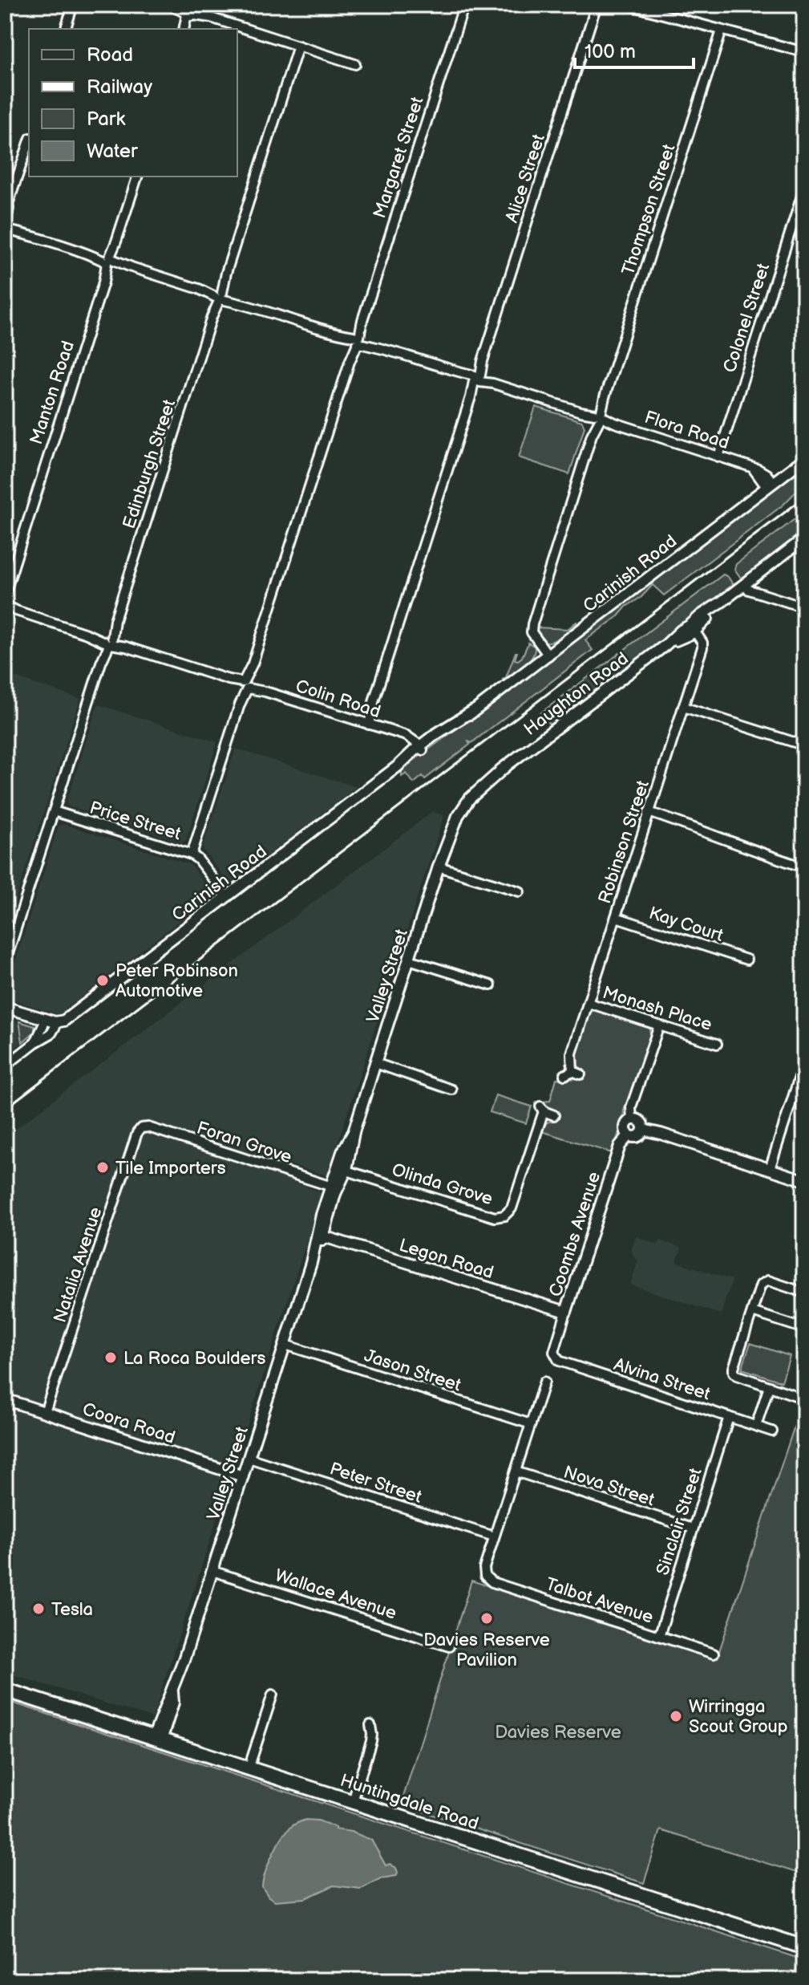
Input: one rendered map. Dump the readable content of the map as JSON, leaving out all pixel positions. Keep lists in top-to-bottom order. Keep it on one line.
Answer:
{"streets":{"main road":["Huntingdale Road"],"street":["Margaret Street","Alice Street","Thompson Street","Colonel Street","Manton Road","Flora Road","Edinburgh Street","Carinish Road","Haughton Road","Colin Road","Price Street","Robinson Street","Kay Court","Valley Street","Monash Place","Foran Grove","Olinda Grove","Coombs Avenue","Legon Road","Natalia Avenue","Jason Street","Alvina Street","Coora Road","Peter Street","Nova Street","Sinclair Street","Wallace Avenue","Talbot Avenue"]},"crossings":[["Margaret Street","Flora Road"],["Margaret Street","Colin Road"],["Margaret Street","Price Street"],["Alice Street","Flora Road"],["Alice Street","Colin Road"],["Thompson Street","Flora Road"],["Thompson Street","Carinish Road"],["Colonel Street","Flora Road"],["Manton Road","Flora Road"],["Flora Road","Edinburgh Street"],["Flora Road","Carinish Road"],["Edinburgh Street","Colin Road"],["Edinburgh Street","Price Street"],["Carinish Road","Colin Road"],["Carinish Road","Price Street"],["Haughton Road","Robinson Street"],["Haughton Road","Valley Street"],["Robinson Street","Kay Court"],["Robinson Street","Monash Place"],["Valley Street","Foran Grove"],["Valley Street","Olinda Grove"],["Valley Street","Legon Road"],["Valley Street","Jason Street"],["Valley Street","Coora Road"],["Valley Street","Peter Street"],["Valley Street","Wallace Avenue"],["Valley Street","Huntingdale Road"],["Foran Grove","Natalia Avenue"],["Coombs Avenue","Legon Road"],["Coombs Avenue","Alvina Street"],["Natalia Avenue","Coora Road"],["Alvina Street","Sinclair Street"],["Peter Street","Talbot Avenue"],["Nova Street","Sinclair Street"],["Sinclair Street","Talbot Avenue"]],"parks":["Davies Reserve"],"places":["Peter Robinson Automotive","Tile Importers","La Roca Boulders","Tesla","Davies Reserve Pavilion","Wirringga Scout Group"],"legend":["Road","Railway","Park","Water"],"scale_bar":"100 m"}
